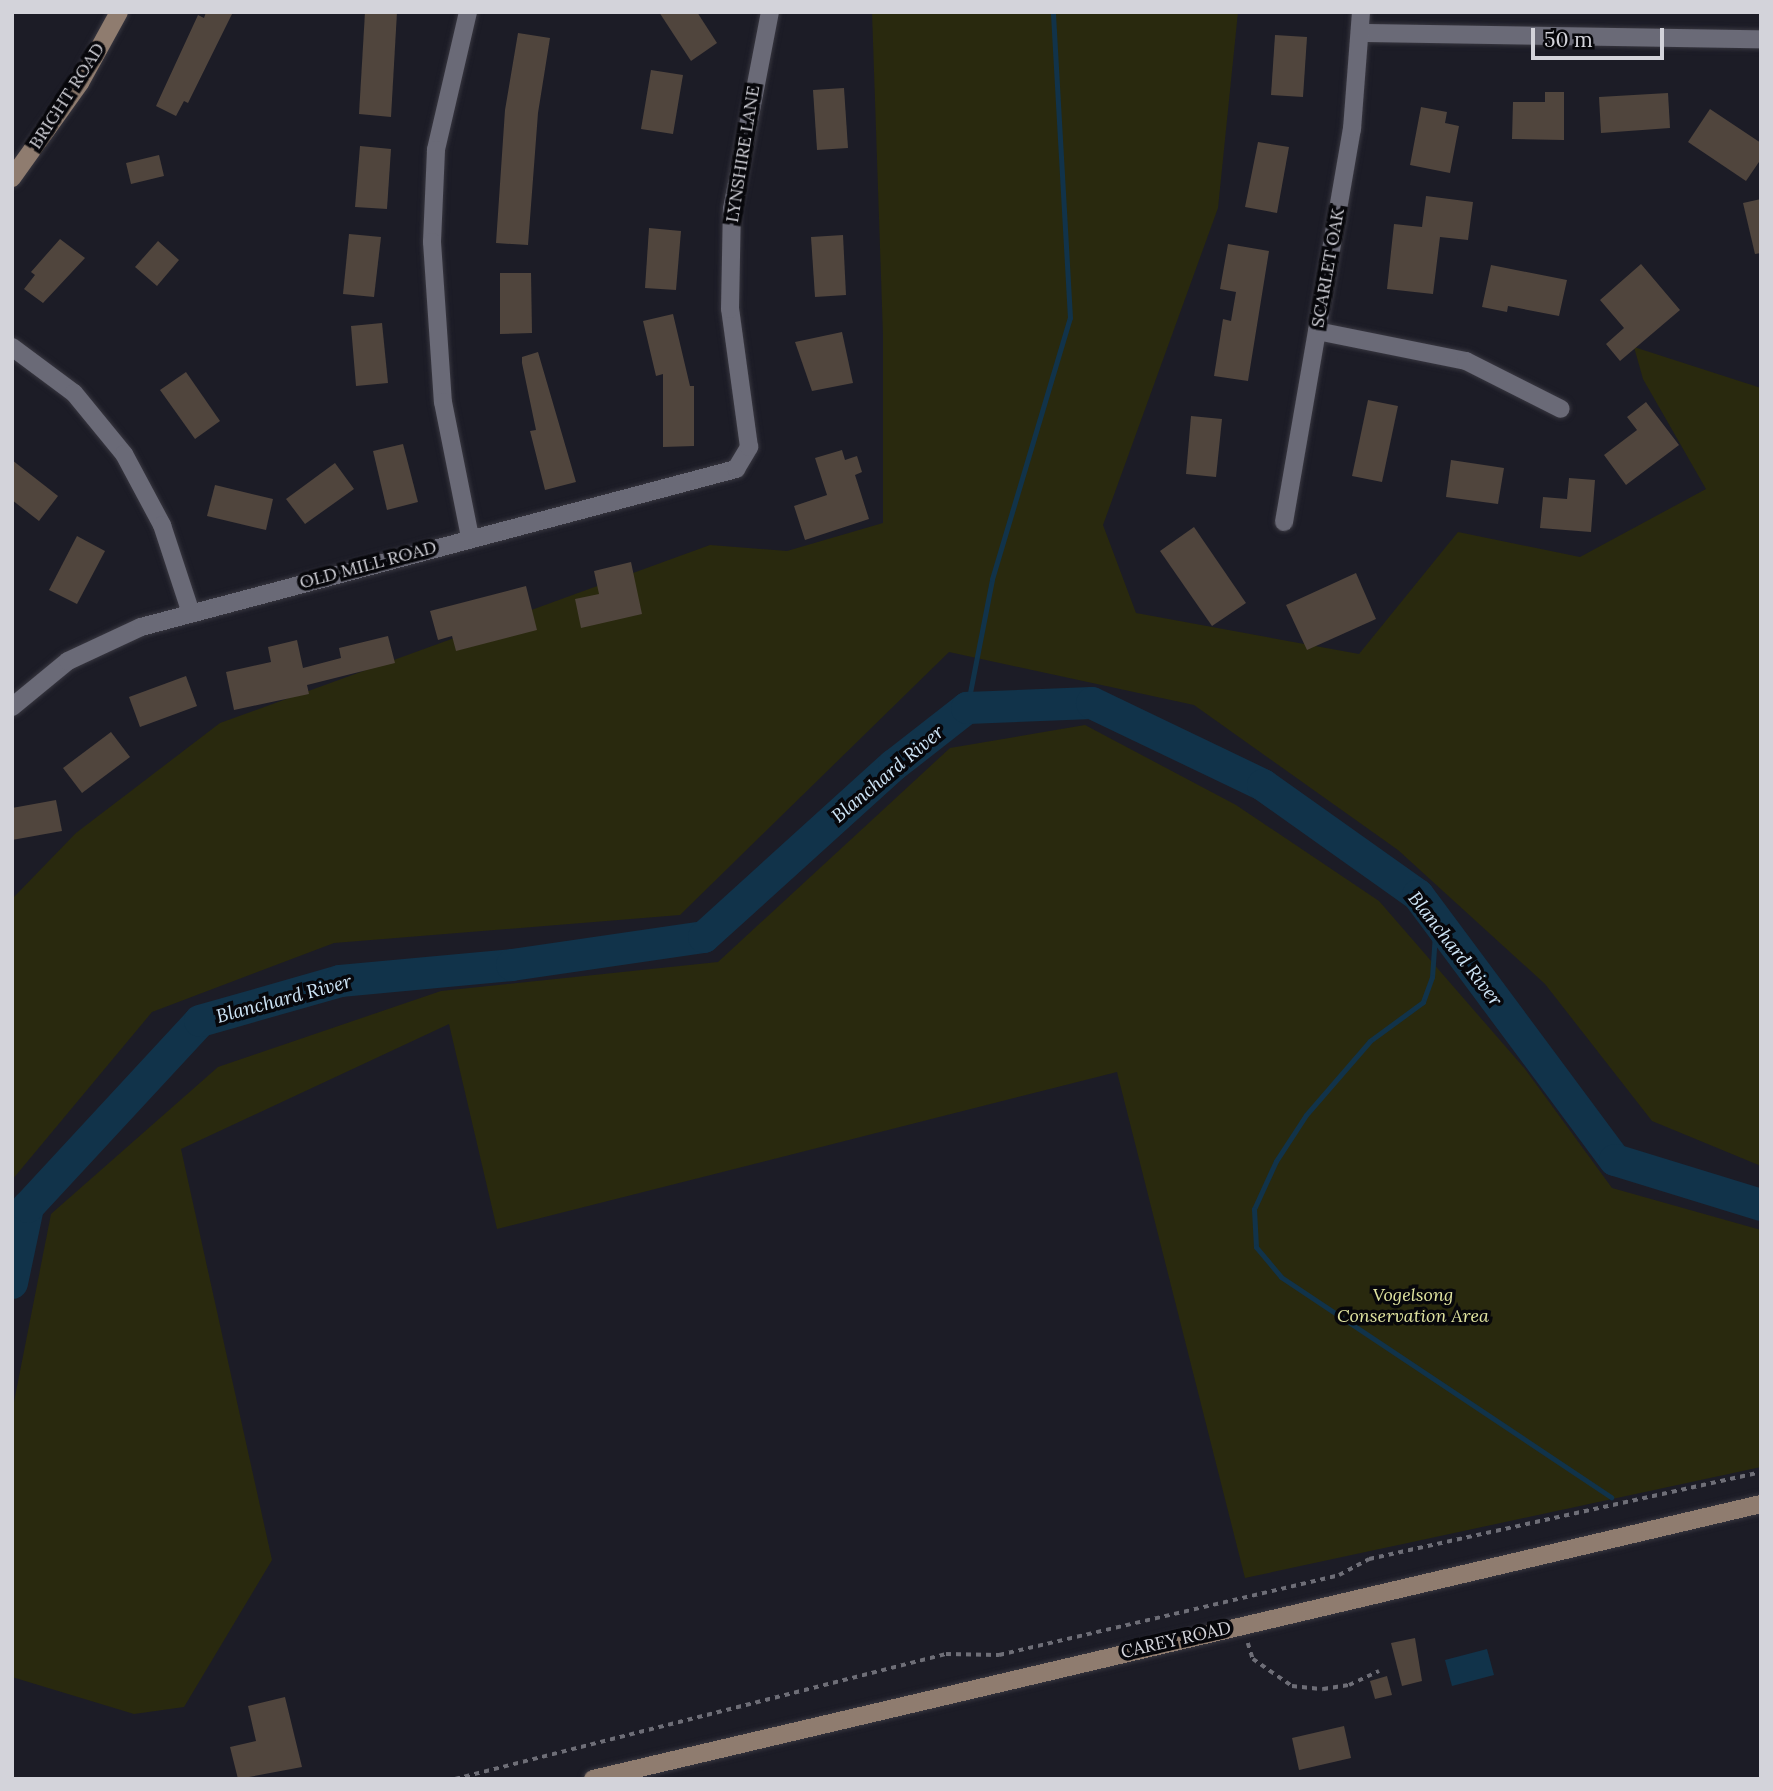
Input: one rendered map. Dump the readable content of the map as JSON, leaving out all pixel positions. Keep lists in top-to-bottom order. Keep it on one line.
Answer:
{"streets":{"main road":["BRIGHT ROAD","CAREY ROAD"],"street":["LYNSHIRE LANE","SCARLET OAK","OLD MILL ROAD"]},"crossings":[["LYNSHIRE LANE","OLD MILL ROAD"]],"water":["Blanchard River"],"parks":["Vogelsong Conservation Area"],"scale_bar":"50 m"}
